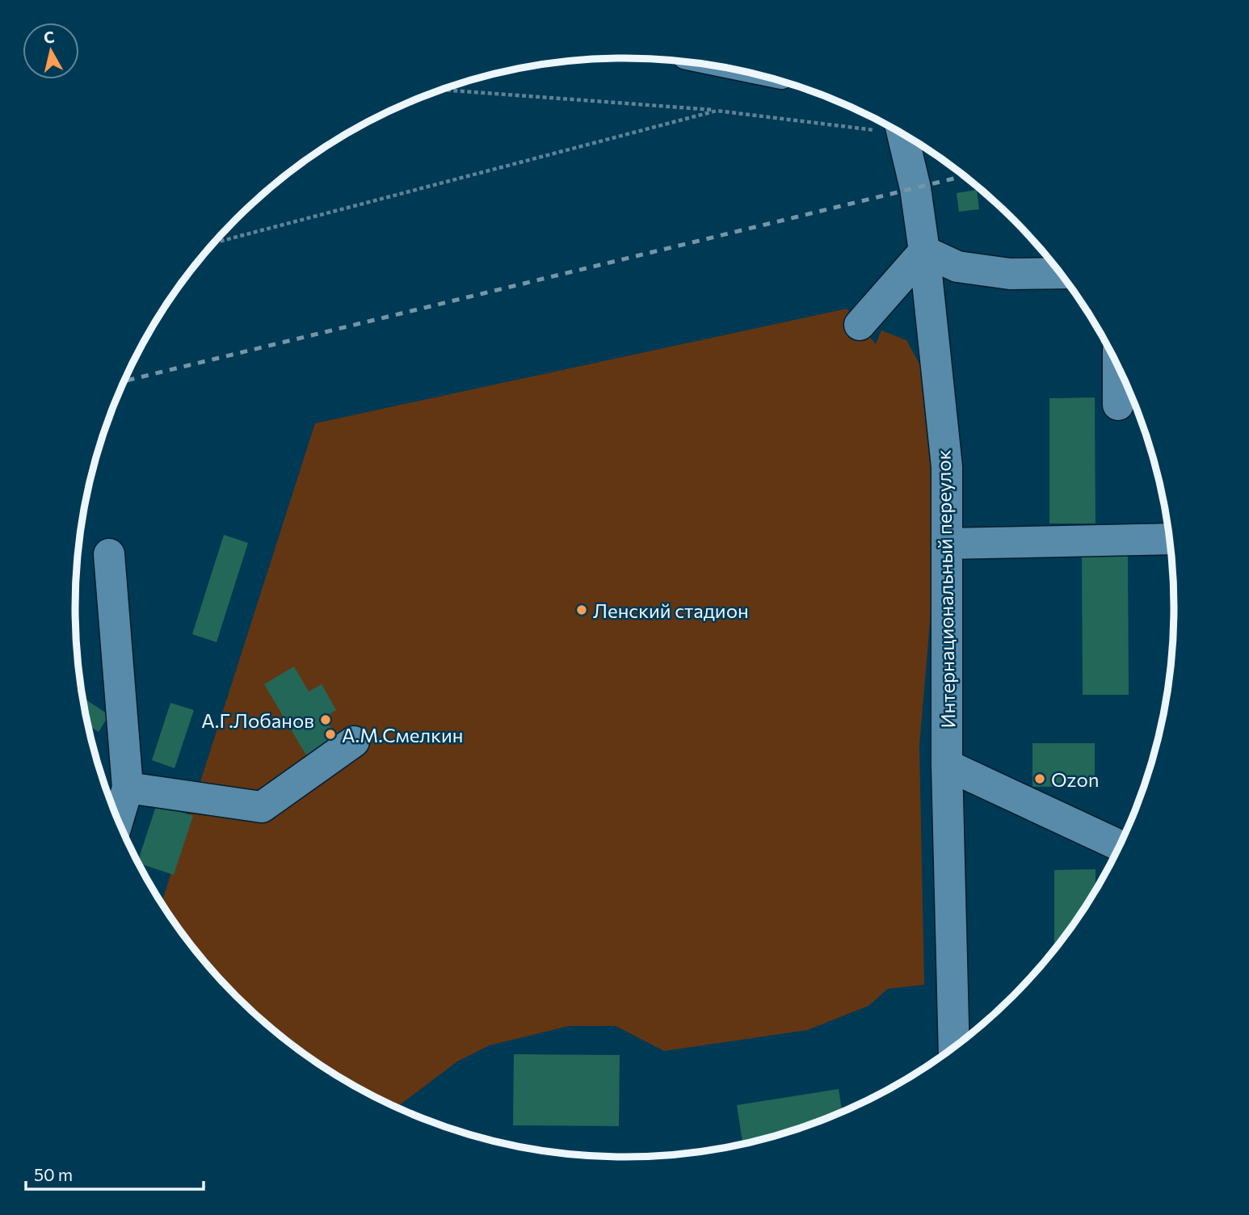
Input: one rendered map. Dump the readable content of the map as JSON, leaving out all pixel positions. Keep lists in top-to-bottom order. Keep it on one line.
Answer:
{"streets":{"street":["Интернациональный переулок"]},"places":["Ленский стадион","А.Г.Лобанов","А.М.Смелкин","Ozon"],"scale_bar":"50 m","north":"top"}
